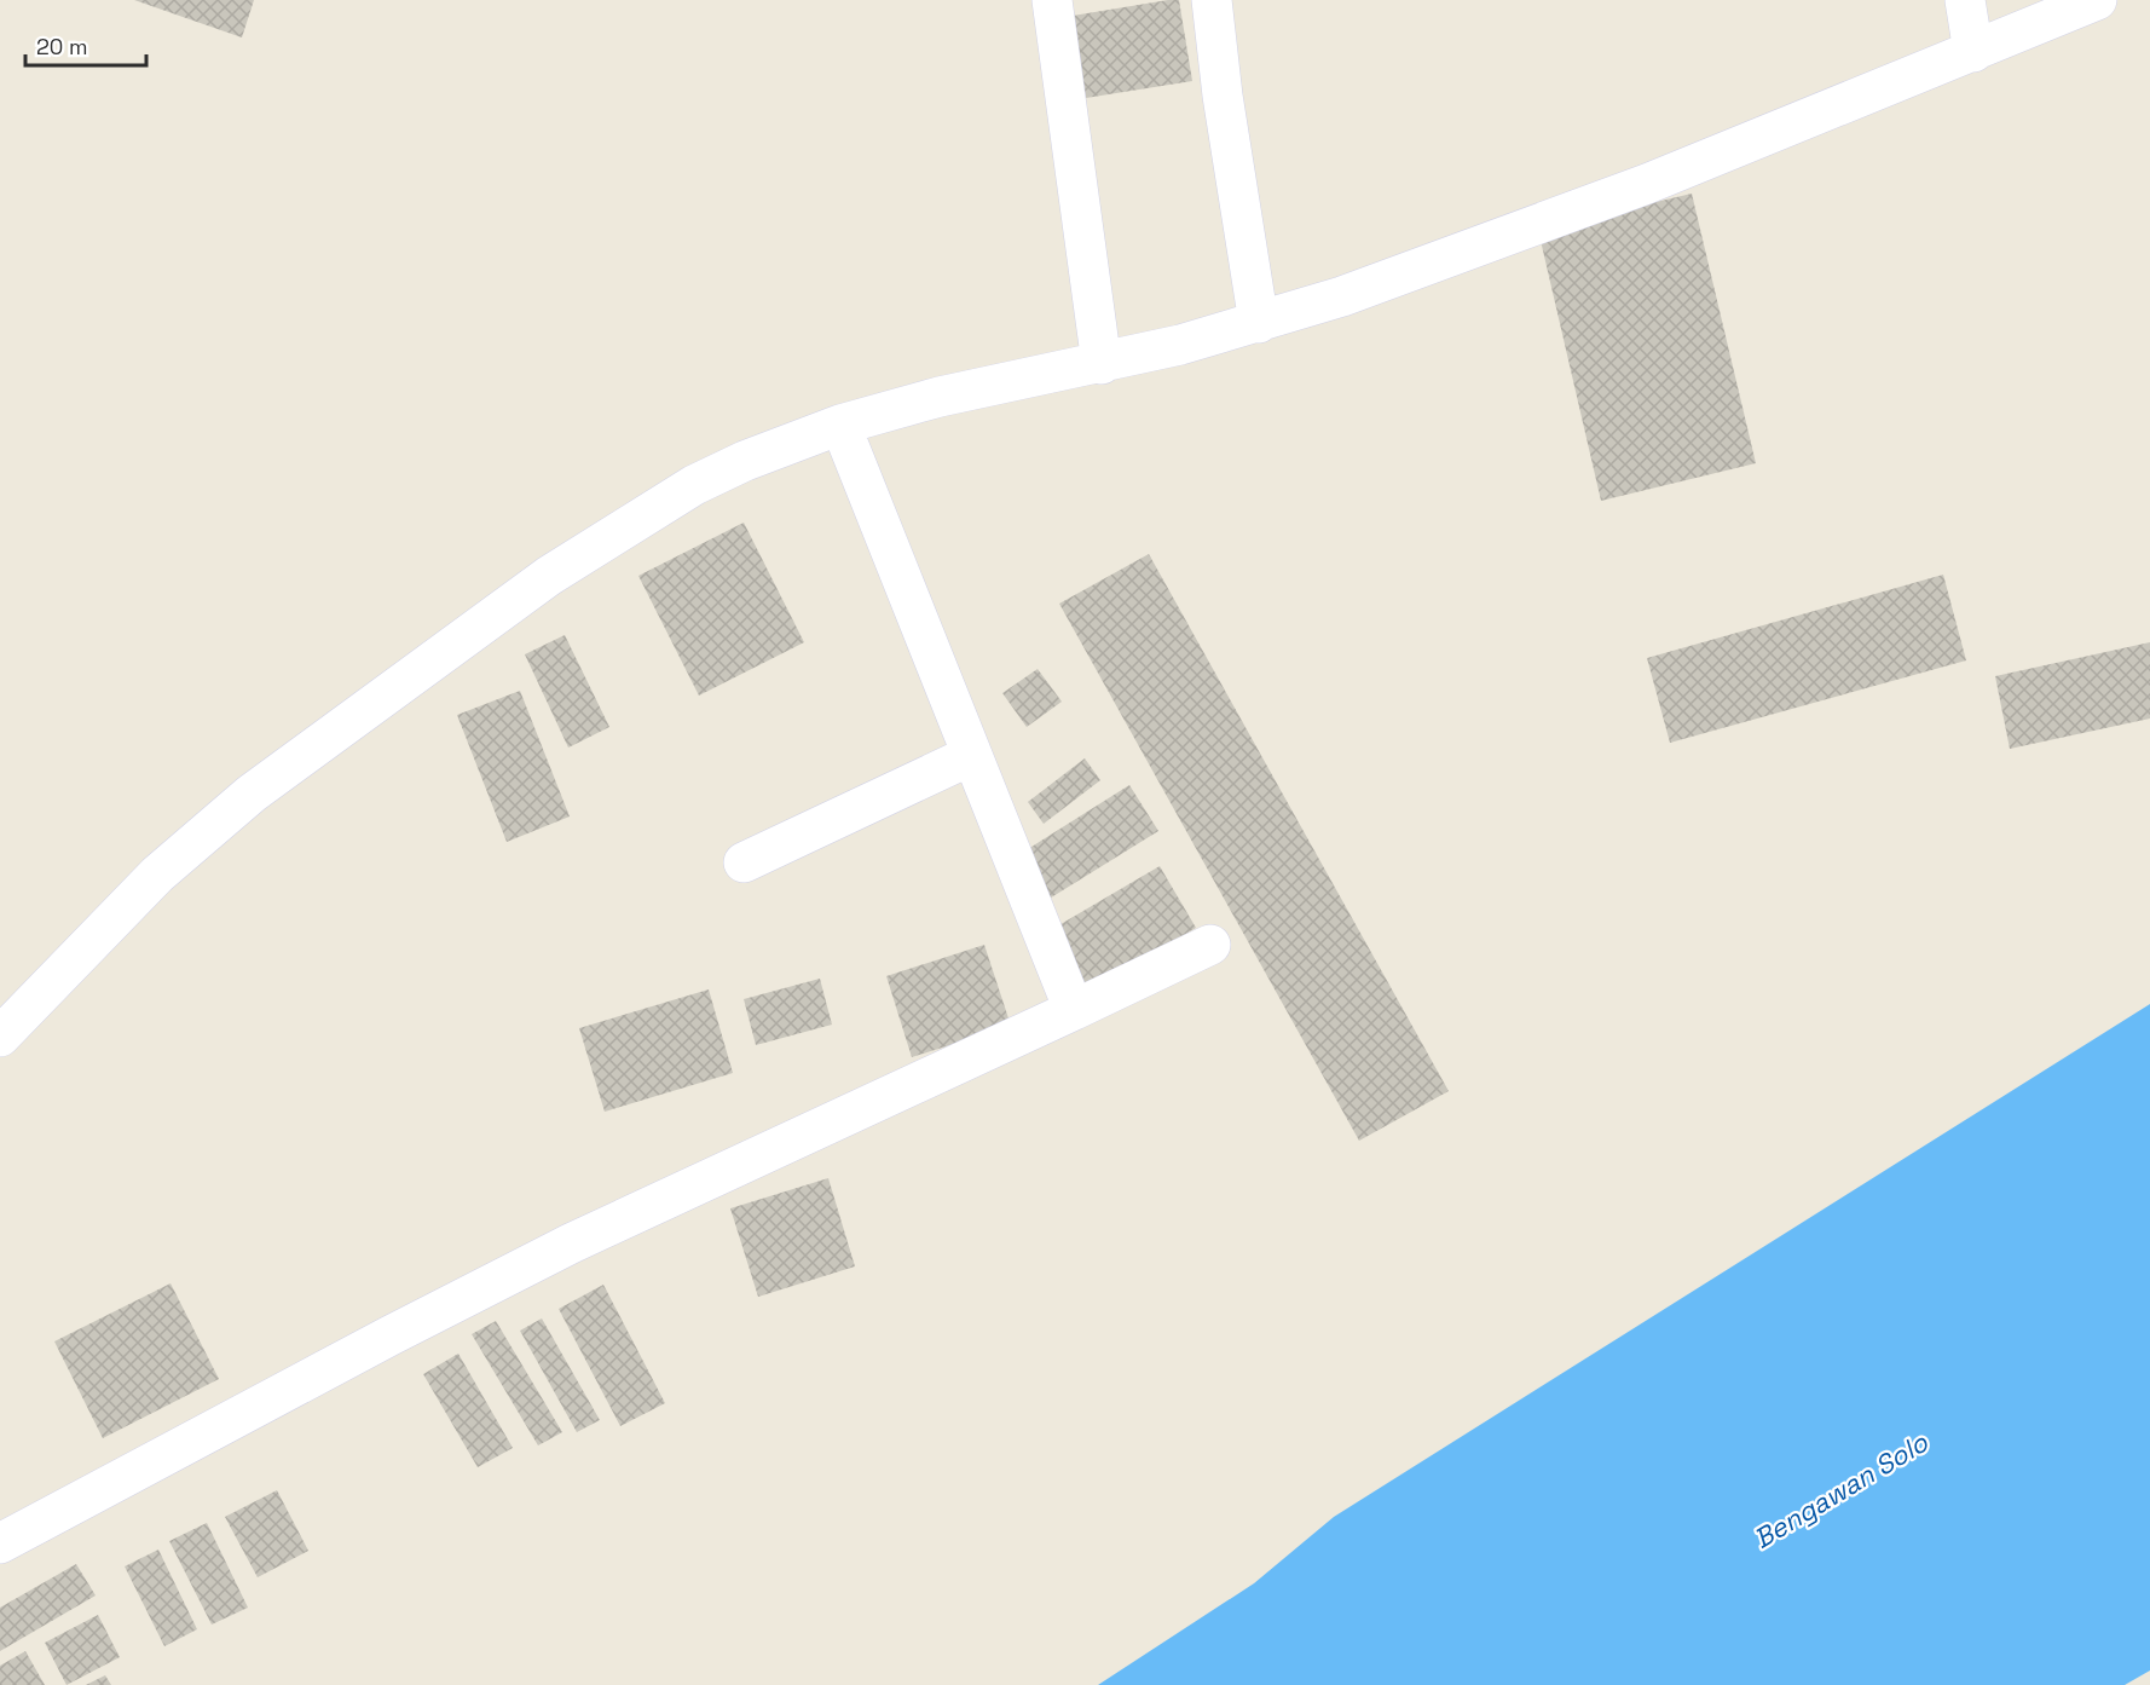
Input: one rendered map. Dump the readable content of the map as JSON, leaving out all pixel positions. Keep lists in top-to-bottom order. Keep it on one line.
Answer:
{"water":["Bengawan Solo"],"scale_bar":"20 m"}
